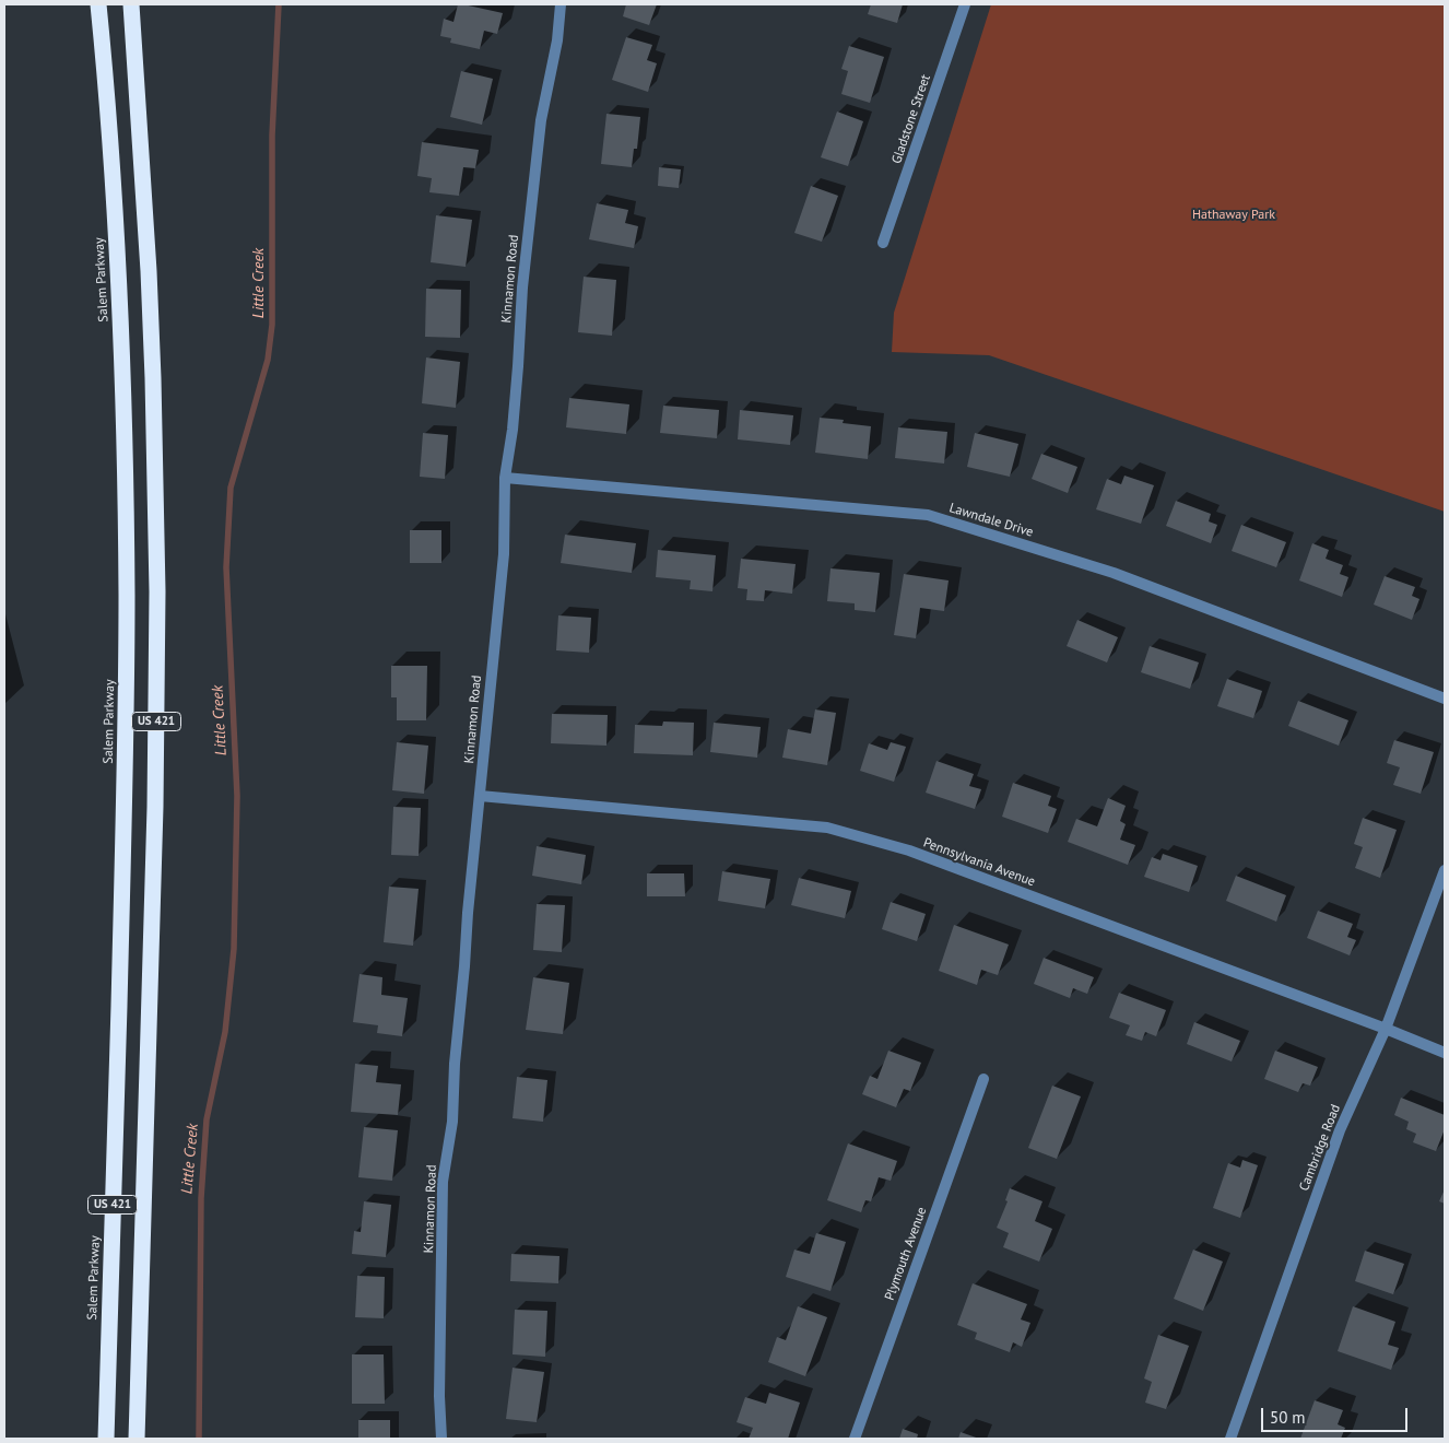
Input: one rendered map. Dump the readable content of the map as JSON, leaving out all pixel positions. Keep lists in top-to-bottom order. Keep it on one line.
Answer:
{"streets":{"highway":["Salem Parkway","US 421"],"street":["Gladstone Street","Kinnamon Road","Lawndale Drive","Pennsylvania Avenue","Cambridge Road","Plymouth Avenue"]},"crossings":[["Kinnamon Road","Lawndale Drive"],["Kinnamon Road","Pennsylvania Avenue"],["Pennsylvania Avenue","Cambridge Road"]],"water":["Little Creek"],"parks":["Hathaway Park"],"scale_bar":"50 m"}
